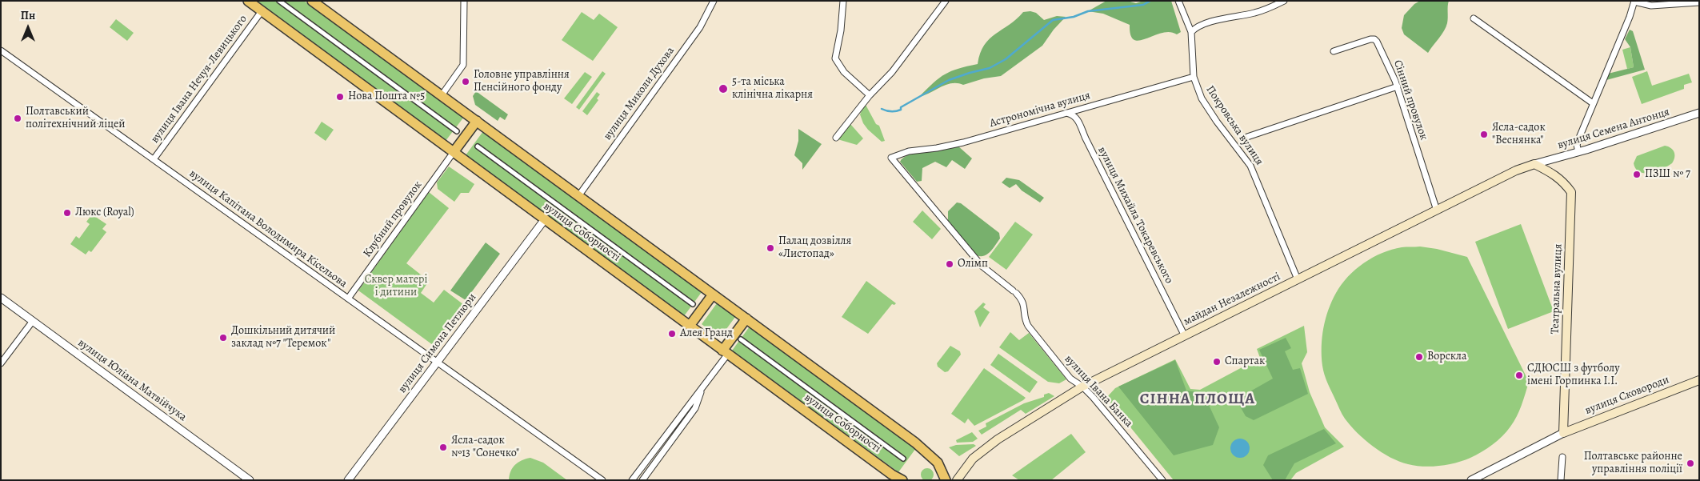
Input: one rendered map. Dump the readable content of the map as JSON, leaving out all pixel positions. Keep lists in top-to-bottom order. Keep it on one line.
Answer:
{"streets":{"main road":["вулиця Соборності","Театральна вулиця","майдан Незалежності","вулиця Сковороди"],"street":["вулиця Івана Нечуя-Левицького","вулиця Миколи Духова","Сінний провулок","Астрономічна вулиця","Покровська вулиця","вулиця Семена Антонця","вулиця Михайла Токаревського","Клубний провулок","вулиця Капітана Володимира Кісельова","вулиця Симона Петлюри","вулиця Юліана Матвійчука","вулиця Івана Банка"]},"crossings":[["вулиця Івана Нечуя-Левицького","вулиця Капітана Володимира Кісельова"],["вулиця Івана Нечуя-Левицького","вулиця Соборності"],["Сінний провулок","майдан Незалежності"],["Астрономічна вулиця","Покровська вулиця"],["Астрономічна вулиця","вулиця Івана Банка"],["Покровська вулиця","майдан Незалежності"],["вулиця Семена Антонця","Театральна вулиця"],["вулиця Семена Антонця","майдан Незалежності"],["вулиця Михайла Токаревського","майдан Незалежності"],["Клубний провулок","вулиця Капітана Володимира Кісельова"],["Клубний провулок","вулиця Соборності"],["вулиця Капітана Володимира Кісельова","вулиця Симона Петлюри"],["вулиця Соборності","вулиця Симона Петлюри"],["Театральна вулиця","майдан Незалежності"],["Театральна вулиця","вулиця Сковороди"],["майдан Незалежності","вулиця Івана Банка"]],"districts":["СІННА ПЛОЩА"],"parks":["Сквер матері і дитини"],"places":["Головне управління Пенсійного фонду","5-та міська клінічна лікарня","Нова Пошта №5","Полтавський політехнічний ліцей","Ясла-садок \"Веснянка\"","ПЗШ № 7","Люкс (Royal)","Палац дозвілля «Листопад»","Олімп","Алея Гранд","Дошкільний дитячий заклад №7 \"Теремок\"","Ворскла","Спартак","СДЮСШ з футболу імені Горпинка І.І.","Ясла-садок №13 \"Сонечко\"","Полтавське районне управління поліції"],"north":"top"}
